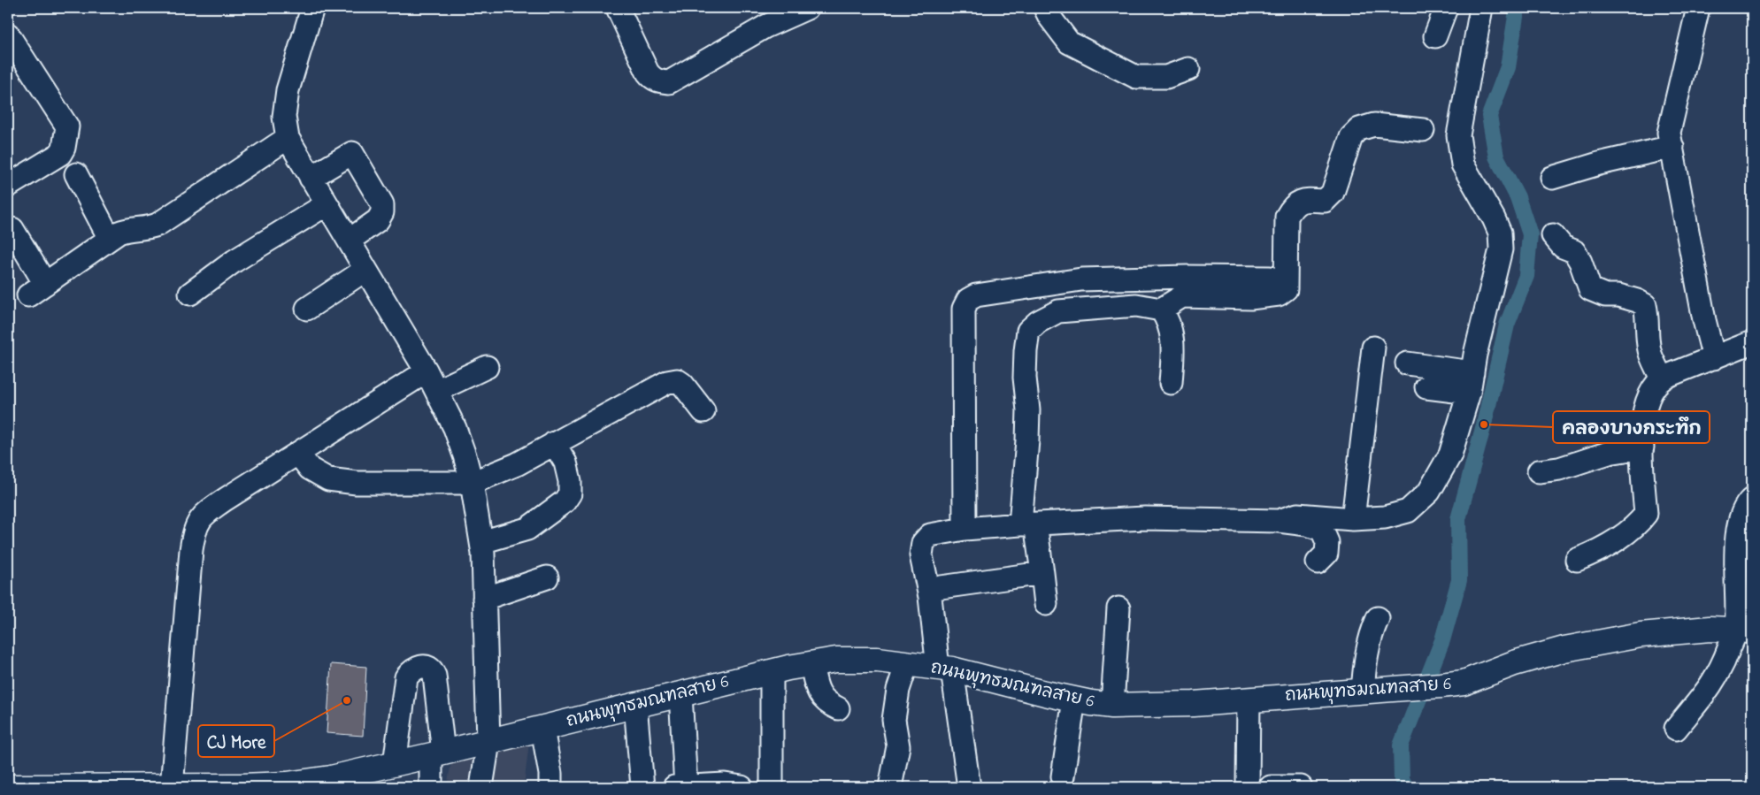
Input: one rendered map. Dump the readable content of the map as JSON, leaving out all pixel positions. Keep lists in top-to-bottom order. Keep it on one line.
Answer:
{"streets":{"main road":["ถนนพุทธมณฑลสาย 6"]},"places":["คลองบางกระทึก","CJ More"]}
